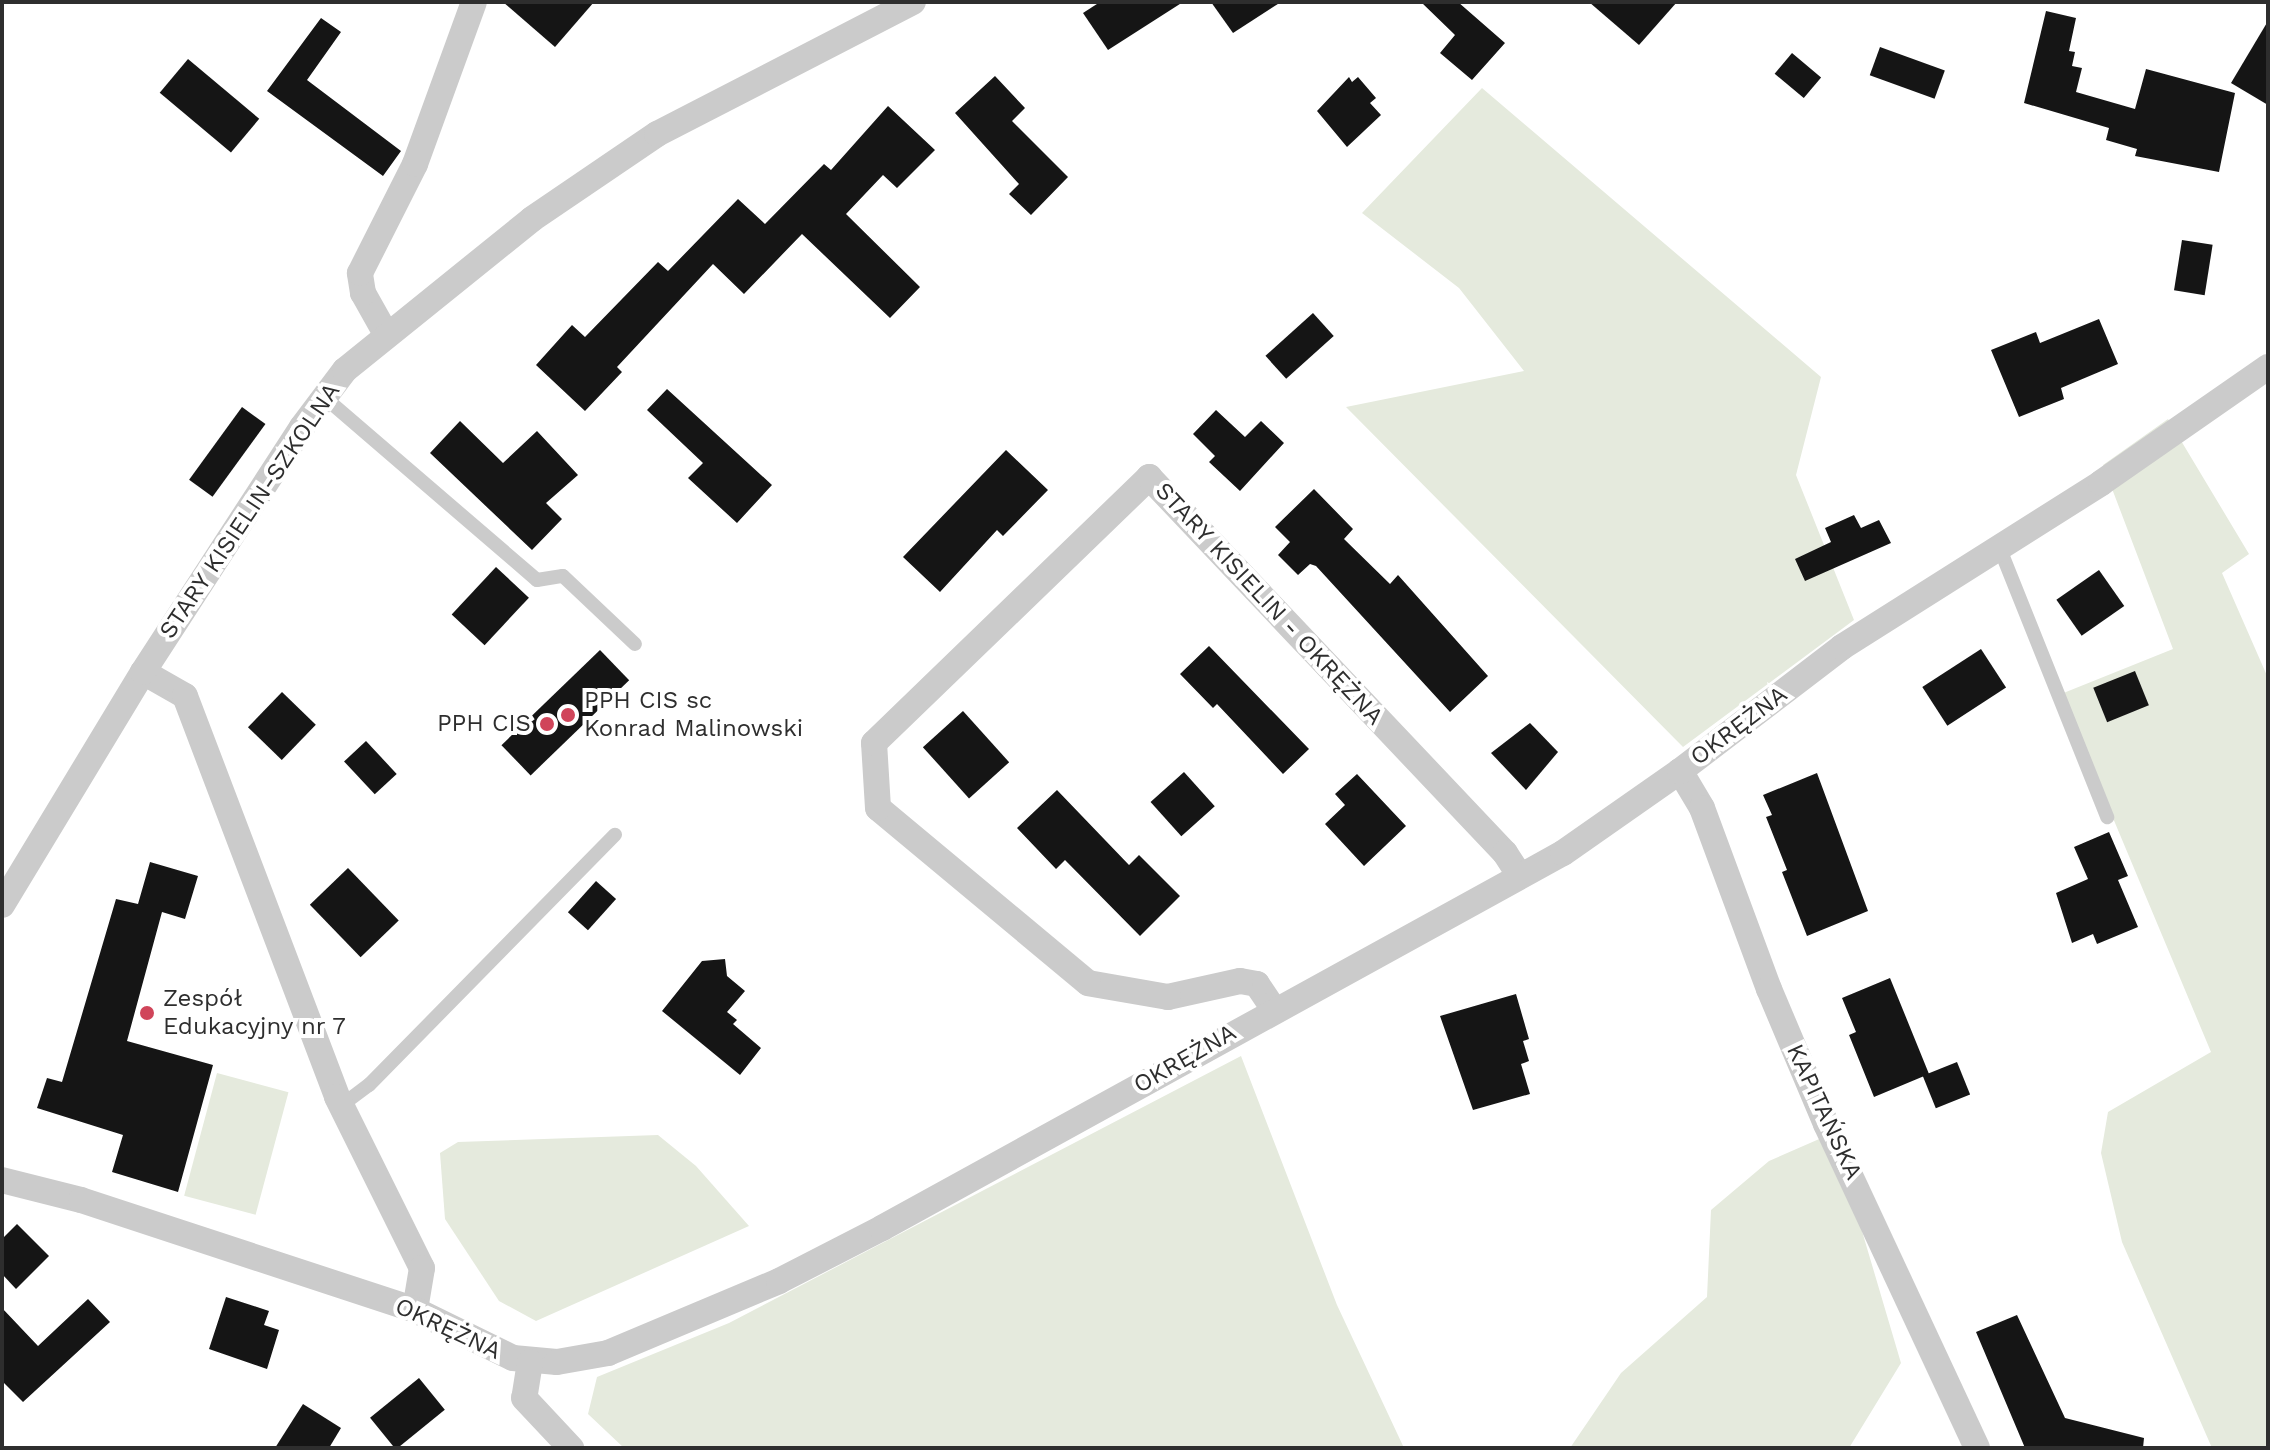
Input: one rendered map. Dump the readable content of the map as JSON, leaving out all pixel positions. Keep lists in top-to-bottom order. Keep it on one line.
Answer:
{"streets":{"street":["STARY KISIELIN-SZKOLNA","STARY KISIELIN - OKRĘŻNA","OKRĘŻNA","KAPITAŃSKA"]},"crossings":[["STARY KISIELIN - OKRĘŻNA","OKRĘŻNA"],["OKRĘŻNA","KAPITAŃSKA"]],"places":["PPH CIS sc Konrad Malinowski","PPH CIS","Zespół Edukacyjny nr 7"]}
